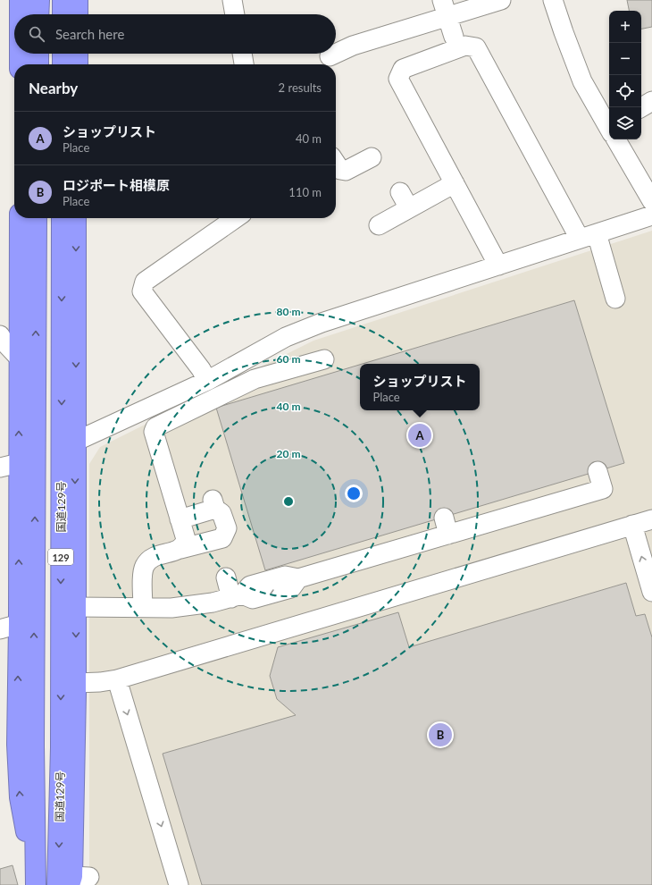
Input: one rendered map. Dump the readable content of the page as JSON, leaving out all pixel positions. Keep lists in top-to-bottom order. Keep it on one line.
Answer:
{"streets":{"highway":["国道129号","129"]},"page":{"map_buttons":["+","−"],"search":"Search here","heading":["Nearby","2 results"],"list":[{"mark":"A","name":"ショップリスト","note":"Place","value":"40 m"},{"mark":"B","name":"ロジポート相模原","note":"Place","value":"110 m"}],"popup":["ショップリスト","Place"],"pins":["A","B"]},"rings":["80 m","60 m","40 m","20 m"]}
